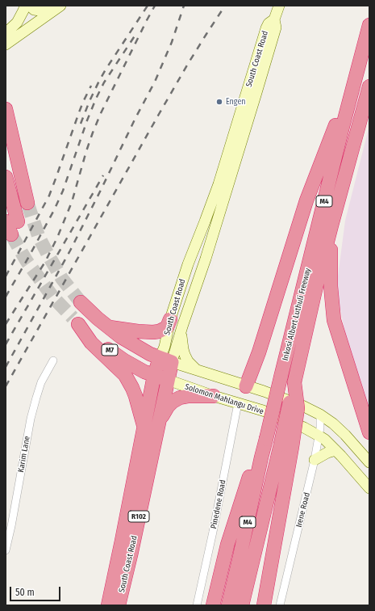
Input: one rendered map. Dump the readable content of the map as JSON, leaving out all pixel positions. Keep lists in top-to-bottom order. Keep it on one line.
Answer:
{"streets":{"highway":["South Coast Road","M4","Inkosi Albert Luthuli Freeway","M7","Solomon Mahlangu Drive","R102"],"street":["Karim Lane","Pinedene Road","Irene Road"]},"crossings":[["South Coast Road","M7"],["South Coast Road","Solomon Mahlangu Drive"],["M7","Irene Road"],["Solomon Mahlangu Drive","Pinedene Road"],["Solomon Mahlangu Drive","Irene Road"]],"places":["Engen"],"scale_bar":"50 m"}
